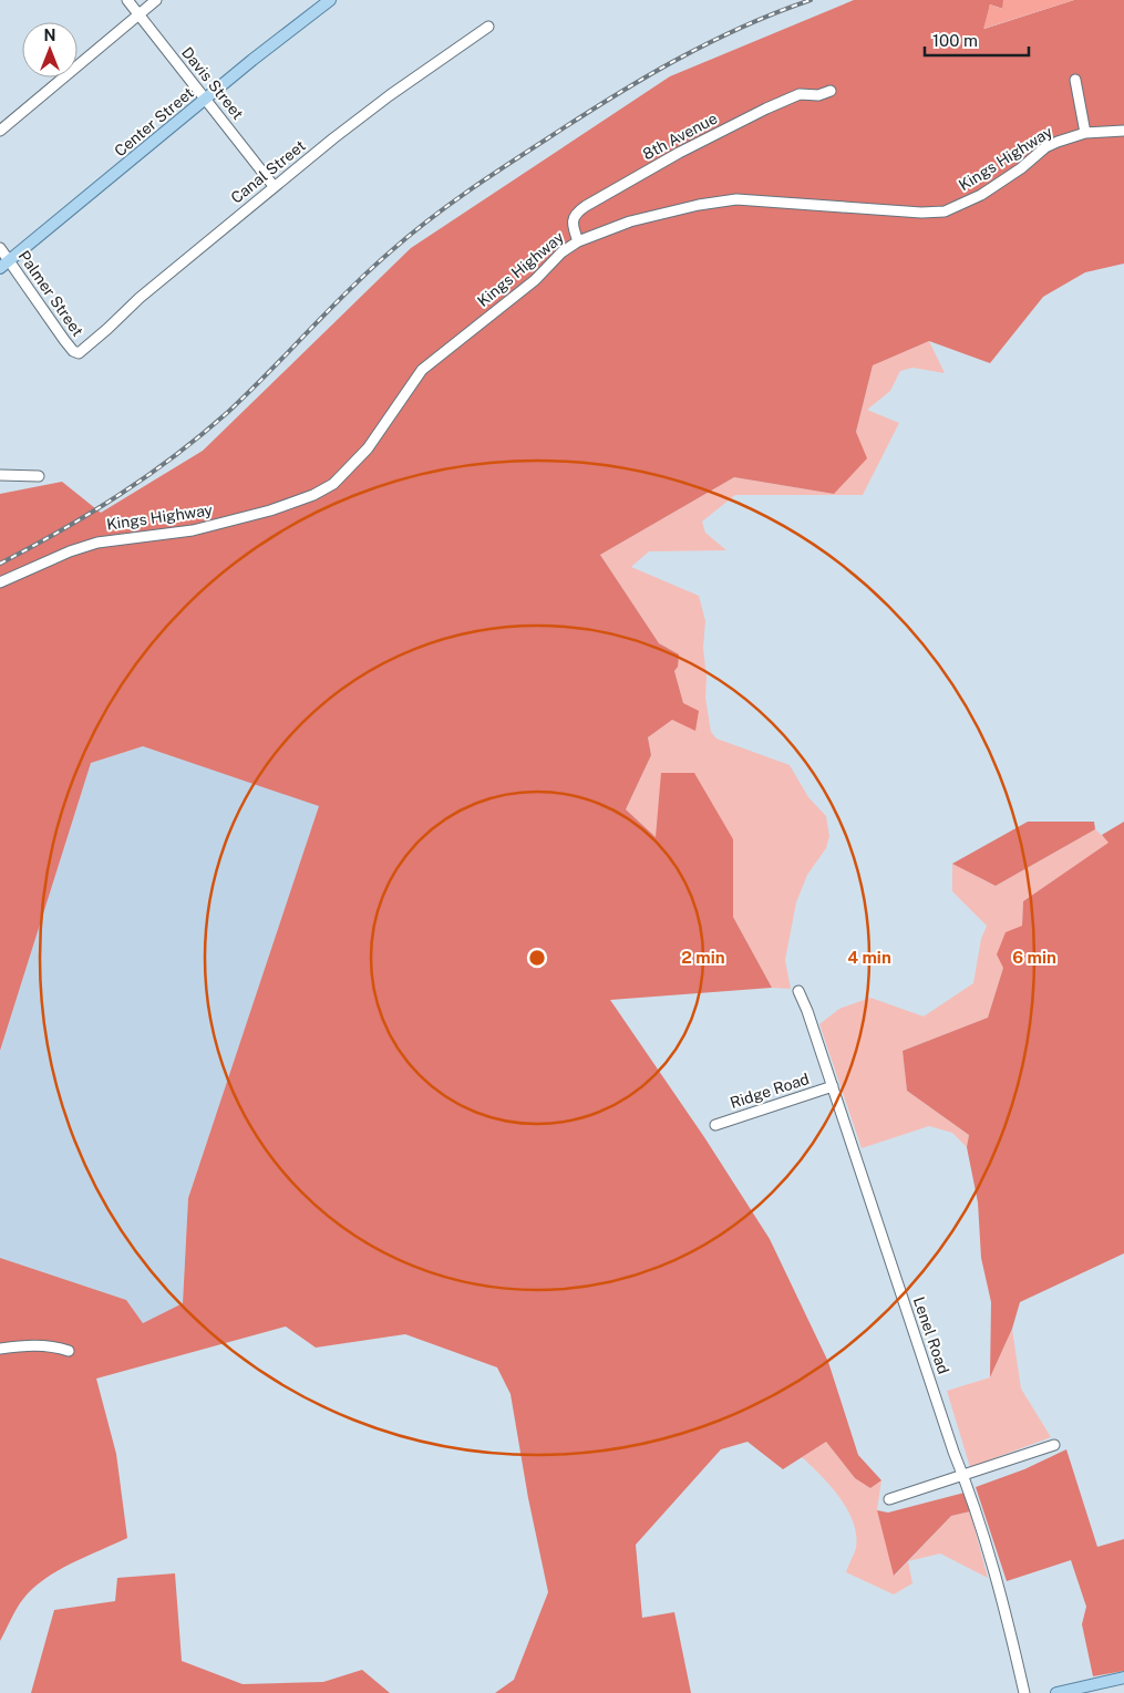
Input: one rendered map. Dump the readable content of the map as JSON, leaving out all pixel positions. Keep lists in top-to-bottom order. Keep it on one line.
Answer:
{"streets":{"main road":["Center Street"],"street":["Davis Street","8th Avenue","Kings Highway","Canal Street","Palmer Street","Ridge Road","Lenel Road"]},"crossings":[["Davis Street","Center Street"],["Davis Street","Canal Street"],["Center Street","Palmer Street"],["8th Avenue","Kings Highway"],["Canal Street","Palmer Street"],["Ridge Road","Lenel Road"]],"scale_bar":"100 m","north":"top","rings":["2 min","4 min","6 min"]}
